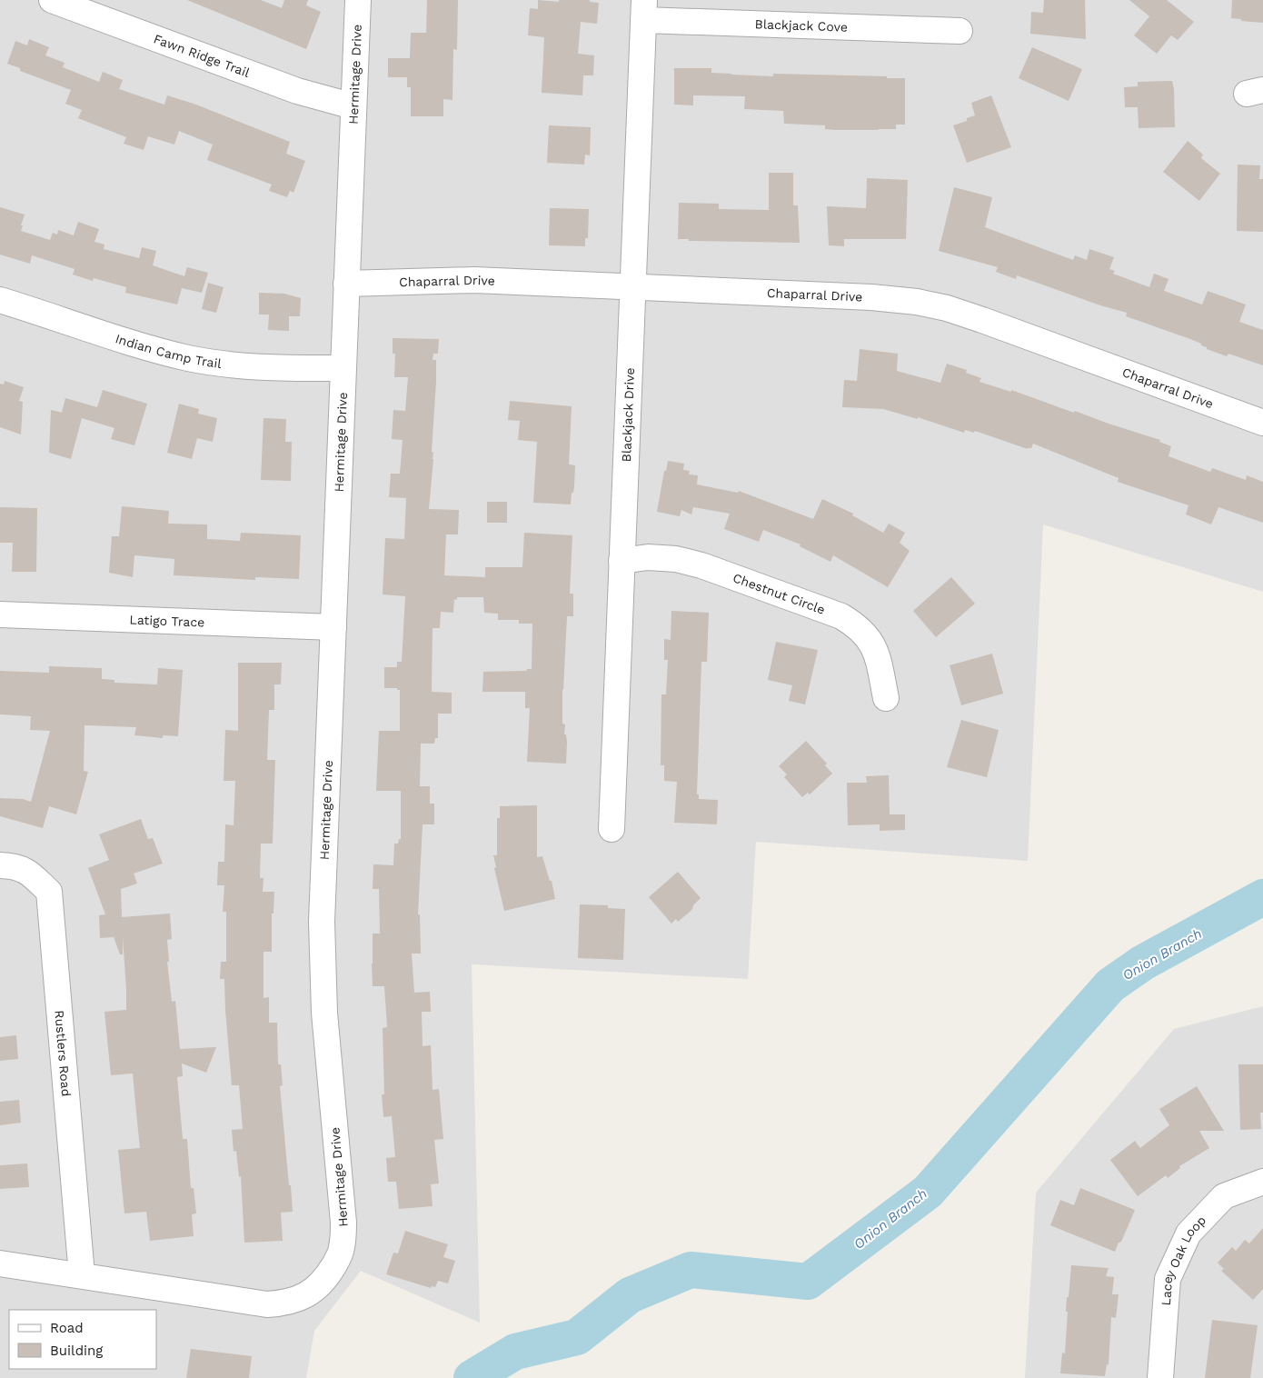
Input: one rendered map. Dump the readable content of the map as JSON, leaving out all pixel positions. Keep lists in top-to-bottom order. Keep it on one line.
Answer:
{"streets":{"street":["Blackjack Cove","Fawn Ridge Trail","Hermitage Drive","Chaparral Drive","Indian Camp Trail","Blackjack Drive","Chestnut Circle","Latigo Trace","Rustlers Road","Lacey Oak Loop"]},"crossings":[["Blackjack Cove","Blackjack Drive"],["Fawn Ridge Trail","Hermitage Drive"],["Hermitage Drive","Chaparral Drive"],["Hermitage Drive","Indian Camp Trail"],["Hermitage Drive","Latigo Trace"],["Hermitage Drive","Rustlers Road"],["Chaparral Drive","Blackjack Drive"],["Blackjack Drive","Chestnut Circle"]],"water":["Onion Branch"],"legend":["Road","Building"]}
